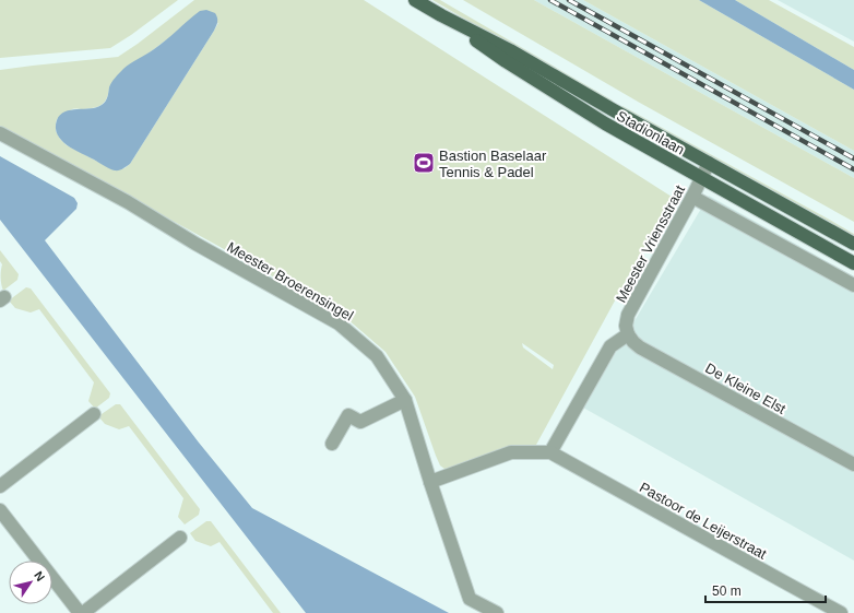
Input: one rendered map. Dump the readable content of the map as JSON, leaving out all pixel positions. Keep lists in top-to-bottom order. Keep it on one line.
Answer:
{"streets":{"main road":["Stadionlaan"],"street":["Meester Vriensstraat","Meester Broerensingel","De Kleine Elst","Pastoor de Leijerstraat"]},"crossings":[["Stadionlaan","Meester Vriensstraat"],["Meester Vriensstraat","De Kleine Elst"]],"places":{"sports":["Bastion Baselaar Tennis & Padel"]},"scale_bar":"50 m","north":"top right"}
